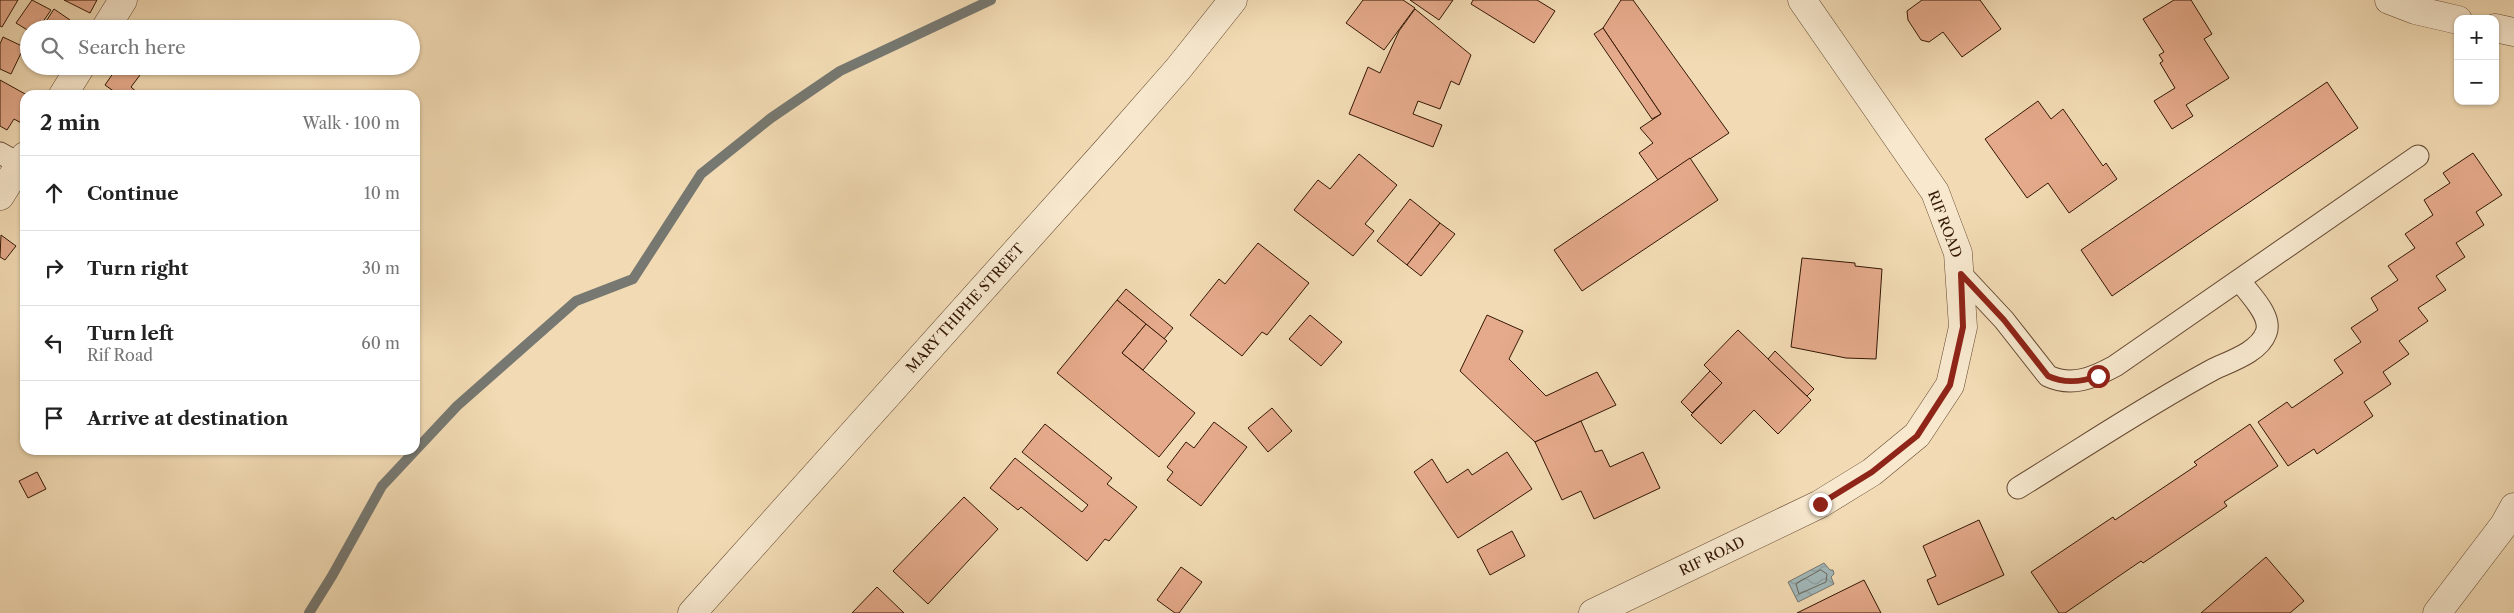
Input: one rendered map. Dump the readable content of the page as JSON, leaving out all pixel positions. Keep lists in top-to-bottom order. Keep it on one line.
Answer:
{"streets":{"street":["RIF ROAD","MARY THIPHE STREET"]},"page":{"map_buttons":["+","−"],"search":"Search here","heading":["2 min","Walk · 100 m"],"list":[["Continue","10 m"],["Turn right","30 m"],["Turn left","Rif Road","60 m"],"Arrive at destination"]}}
